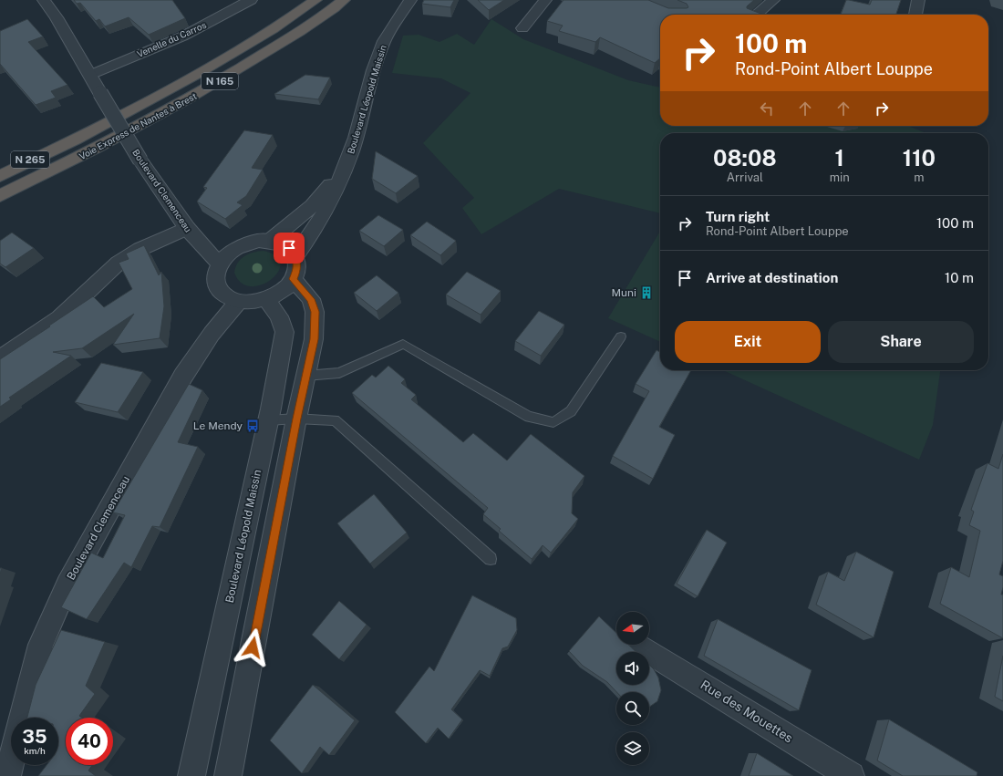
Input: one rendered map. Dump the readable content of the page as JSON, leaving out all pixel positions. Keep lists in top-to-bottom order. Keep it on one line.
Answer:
{"streets":{"highway":["N 165","Voie Express de Nantes à Brest","N 265"],"street":["Venelle du Carros","Boulevard Léopold Maissin","Boulevard Clemenceau","Rue des Mouettes"]},"crossings":[["Venelle du Carros","Boulevard Clemenceau"],["Boulevard Léopold Maissin","Boulevard Clemenceau"],["Voie Express de Nantes à Brest","N 265"]],"places":{"building":["Muni"],"bus stop":["Le Mendy"]},"north":"left","page":{"turn":["100 m","Rond-Point Albert Louppe"],"eta":["08:08","Arrival","1","min","110","m"],"list":[{"name":"Turn right","note":"Rond-Point Albert Louppe","value":"100 m"},{"name":"Arrive at destination","value":"10 m"}],"buttons":["Exit","Share"],"speed":"35 km/h","limit":"40"}}
